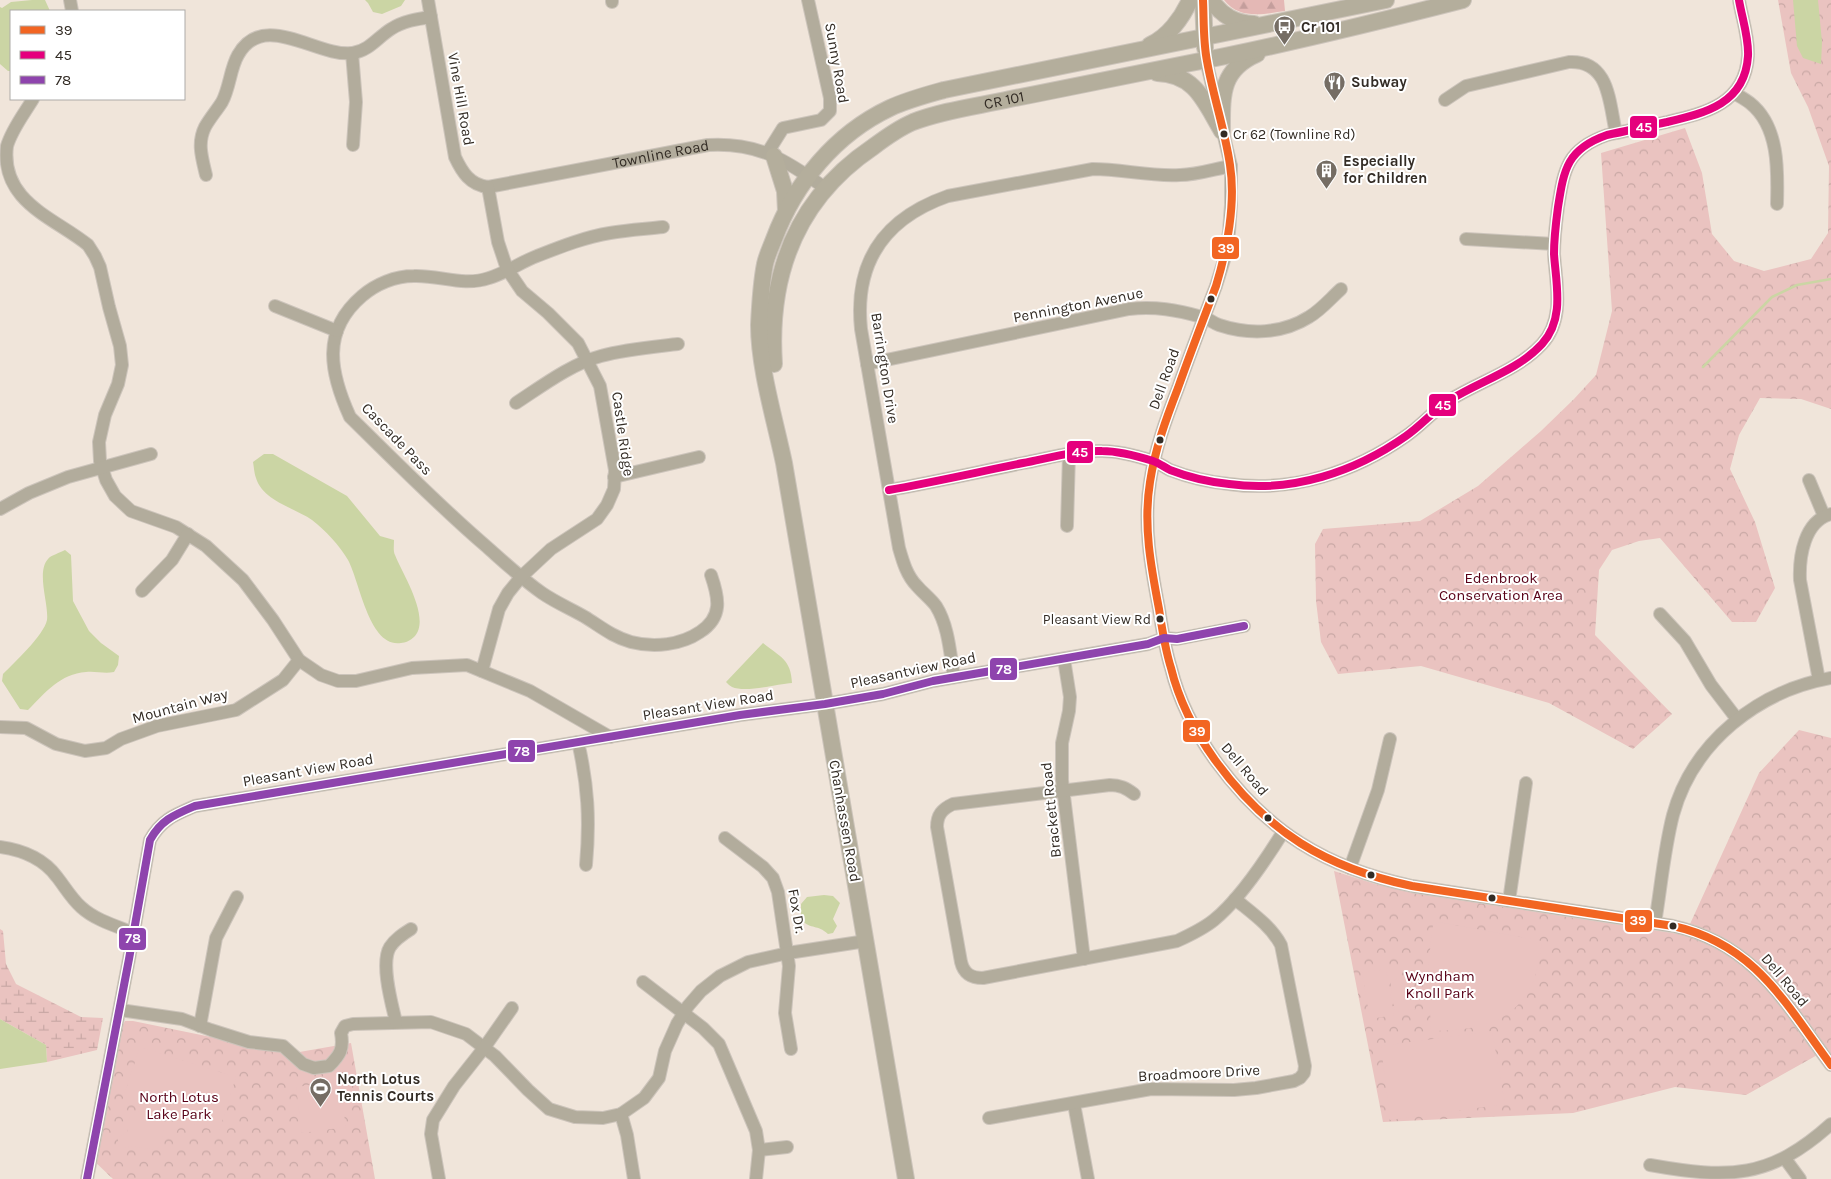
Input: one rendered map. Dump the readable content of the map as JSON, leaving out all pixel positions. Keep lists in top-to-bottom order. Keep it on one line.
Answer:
{"streets":{"main road":["CR 101","Chanhassen Road"],"street":["Sunny Road","Vine Hill Road","Townline Road","Pennington Avenue","Barrington Drive","Dell Road","Castle Ridge","Cascade Pass","Pleasantview Road","Pleasant View Road","Mountain Way","Brackett Road","Fox Dr.","Broadmoore Drive"]},"crossings":[["Sunny Road","Townline Road"],["Vine Hill Road","Townline Road"],["Vine Hill Road","Castle Ridge"],["CR 101","Townline Road"],["CR 101","Dell Road"],["CR 101","Chanhassen Road"],["Townline Road","Castle Ridge"],["Pennington Avenue","Barrington Drive"],["Pennington Avenue","Dell Road"],["Barrington Drive","Dell Road"],["Barrington Drive","Pleasantview Road"],["Dell Road","Pleasantview Road"],["Castle Ridge","Cascade Pass"],["Pleasantview Road","Pleasant View Road"],["Pleasantview Road","Brackett Road"],["Pleasantview Road","Chanhassen Road"],["Pleasant View Road","Chanhassen Road"]],"parks":["Edenbrook Conservation Area","Wyndham Knoll Park","North Lotus Lake Park"],"places":{"bus stop":["Cr 101"],"restaurant":["Subway"],"other":["Cr 62 (Townline Rd)","Pleasant View Rd"],"building":["Especially for Children"],"sports":["North Lotus Tennis Courts"]},"lines":["transit line 39","transit line 45","transit line 78"],"legend":["39","45","78"]}
